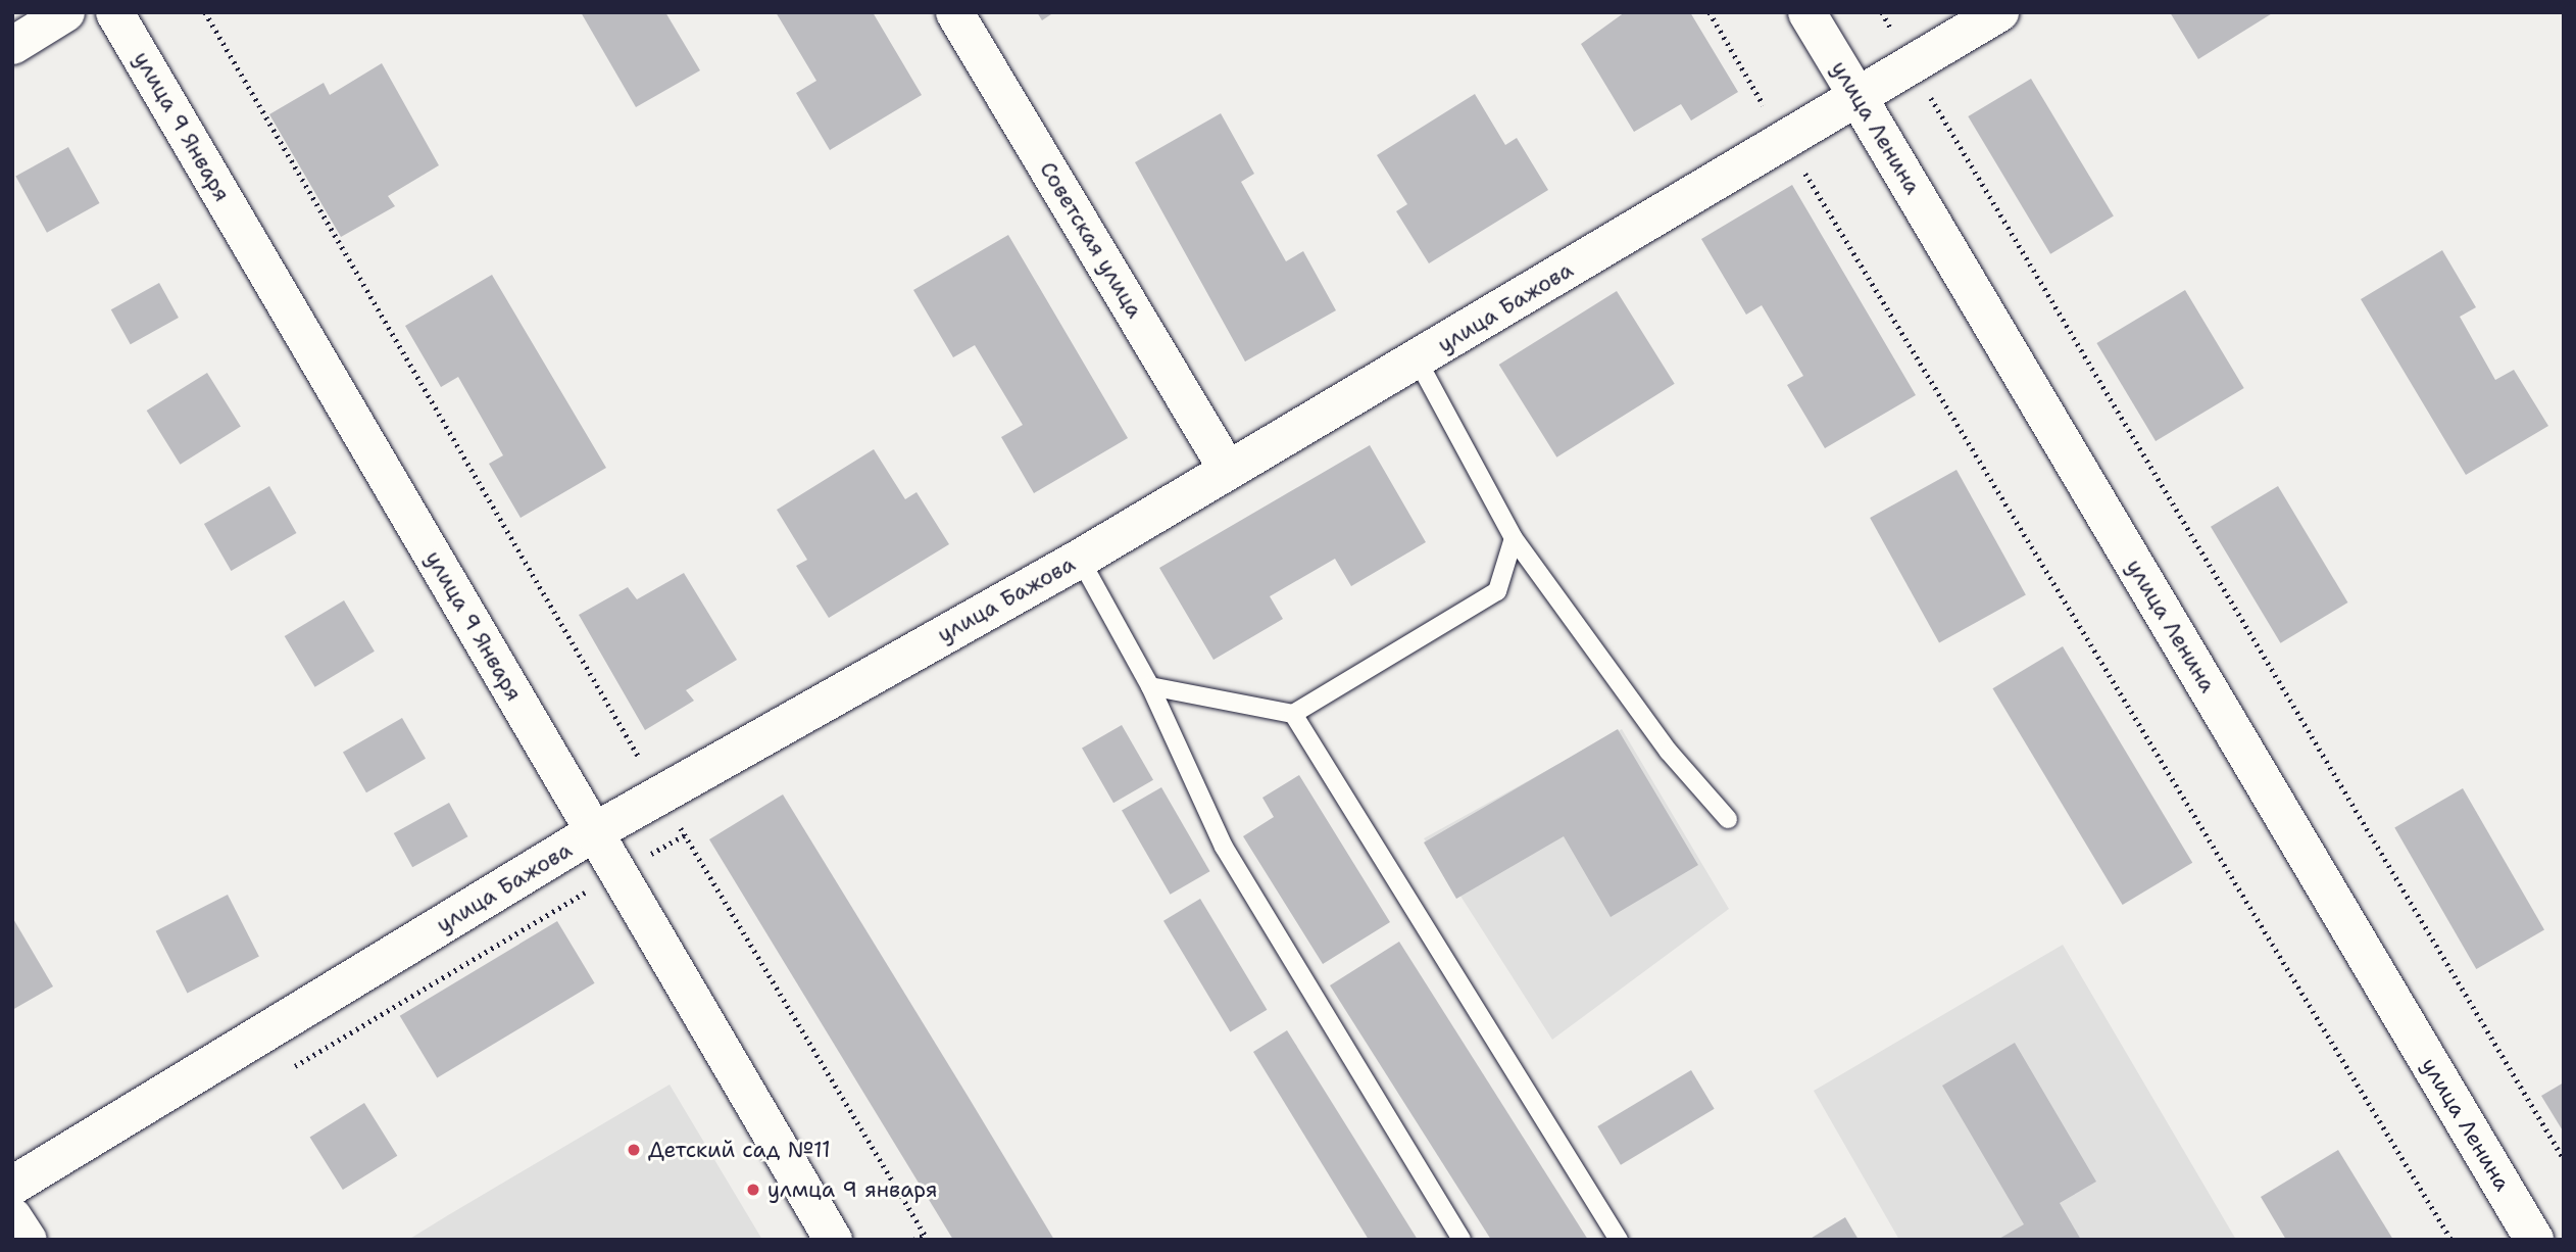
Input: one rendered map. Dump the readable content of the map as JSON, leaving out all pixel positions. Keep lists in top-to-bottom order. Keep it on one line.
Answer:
{"streets":{"street":["улица 9 Января","улица Ленина","Советская улица","улица Бажова"]},"crossings":[["улица 9 Января","улица Бажова"],["улица Ленина","улица Бажова"],["Советская улица","улица Бажова"]],"places":["Детский сад №11","улмца 9 января"]}
